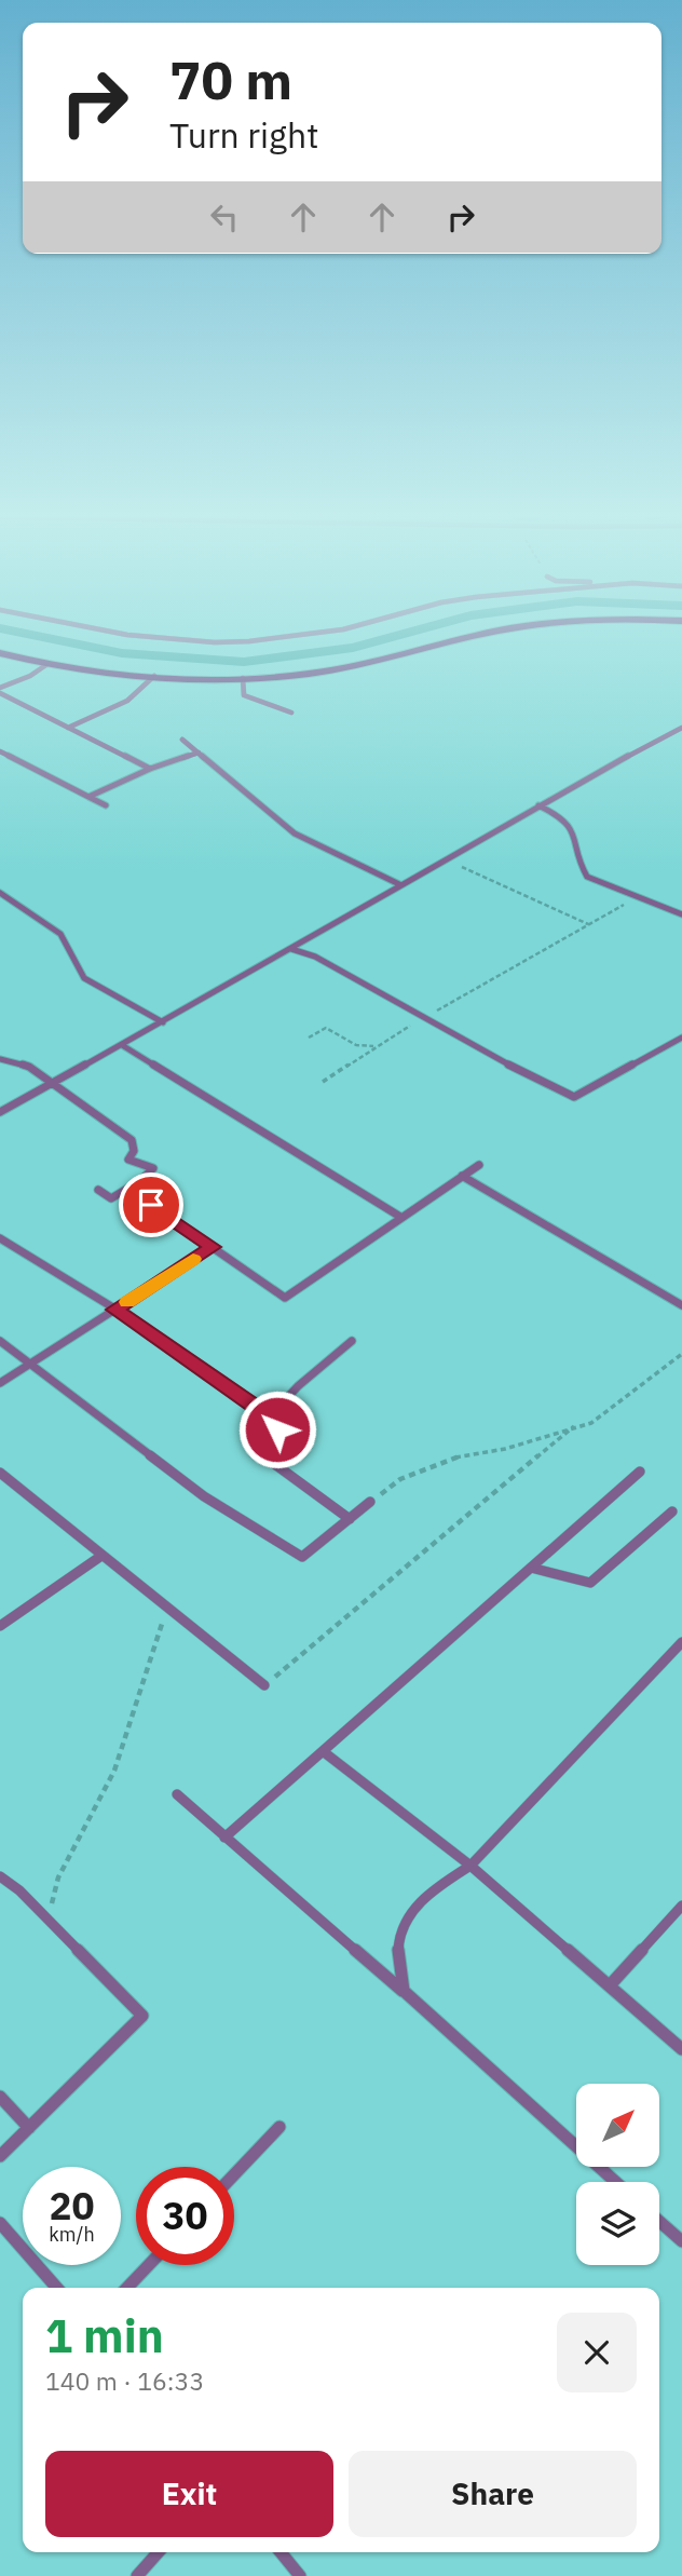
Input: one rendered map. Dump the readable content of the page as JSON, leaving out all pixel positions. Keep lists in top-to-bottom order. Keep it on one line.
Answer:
{"north":"top right","page":{"turn":["70 m","Turn right"],"speed":"20 km/h","limit":"30","heading":["1 min","140 m · 16:33"],"buttons":["Exit","Share"]}}
